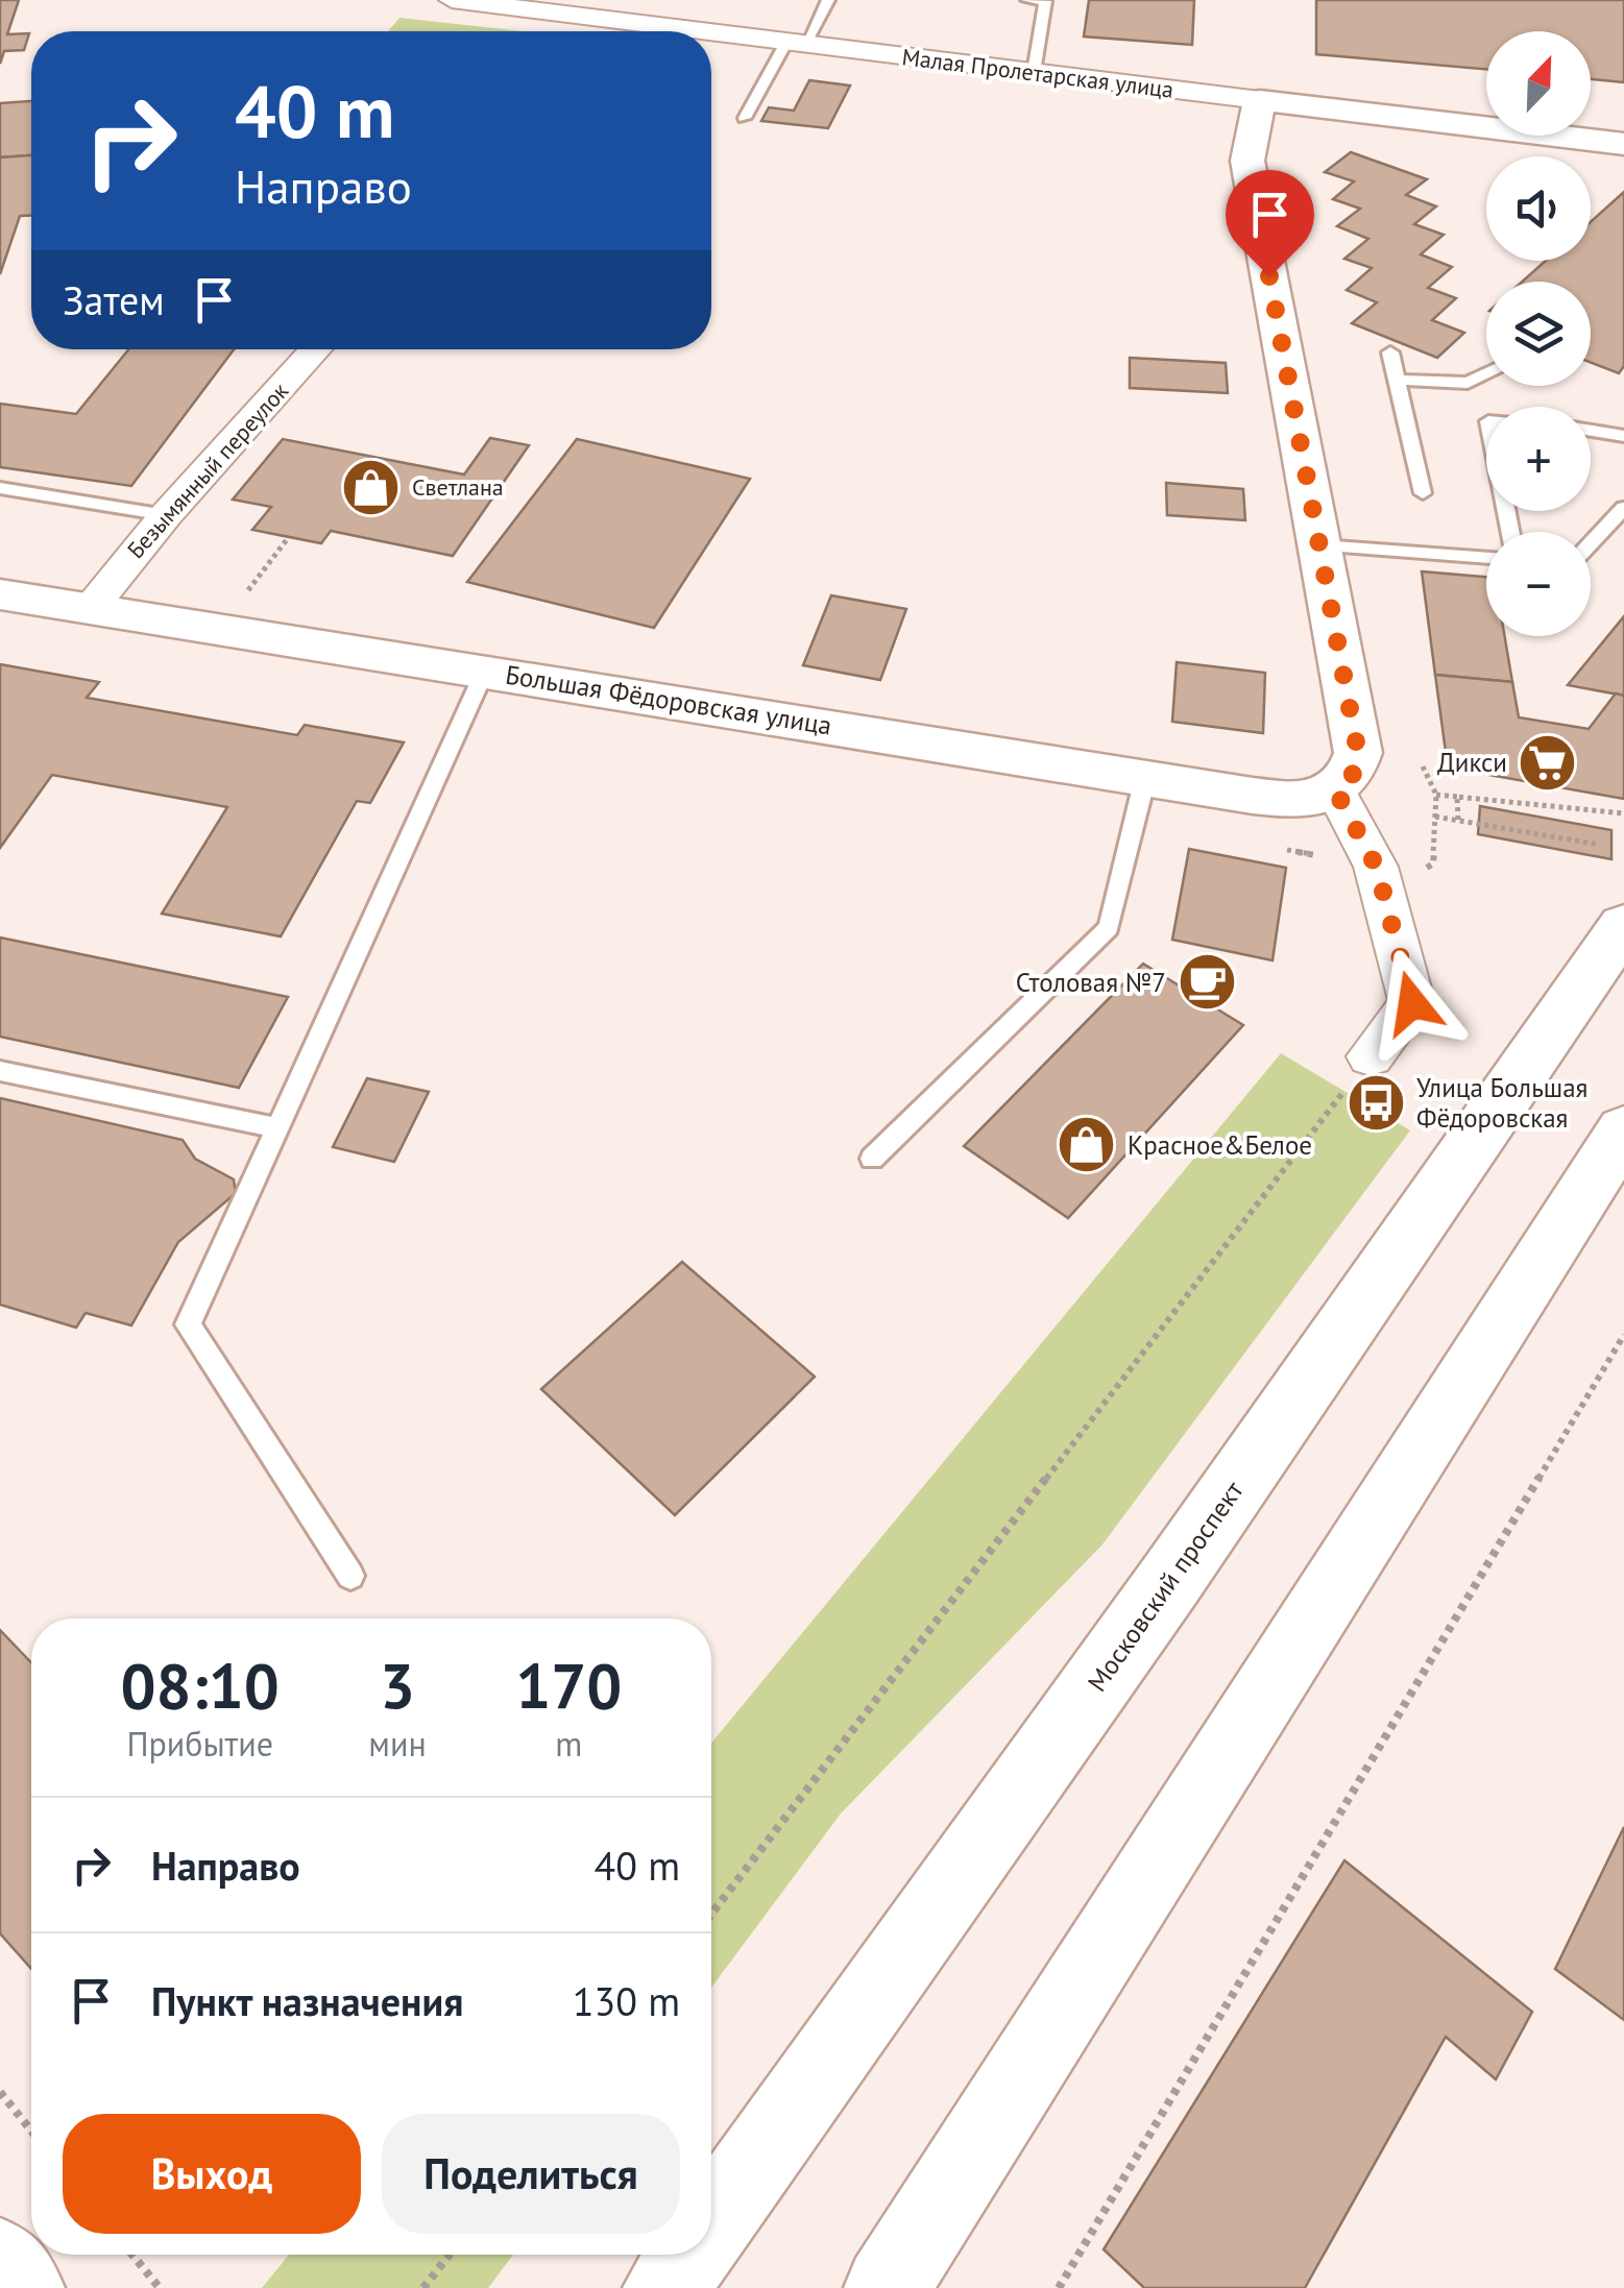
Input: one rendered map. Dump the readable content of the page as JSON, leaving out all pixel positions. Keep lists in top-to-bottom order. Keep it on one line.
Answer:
{"streets":{"street":["Малая Пролетарская улица","Безымянный переулок","Большая Фёдоровская улица","Московский проспект"]},"crossings":[["Безымянный переулок","Большая Фёдоровская улица"]],"places":{"shop":["Светлана","Красное&Белое"],"supermarket":["Дикси"],"cafe":["Столовая №7"],"bus stop":["Улица Большая Фёдоровская"]},"north":"top right","page":{"map_buttons":["+","−"],"turn":["40 m","Направо"],"then":"Затем","eta":["08:10","Прибытие","3","мин","170","m"],"list":[{"name":"Направо","value":"40 m"},{"name":"Пункт назначения","value":"130 m"}],"buttons":["Выход","Поделиться"]}}
